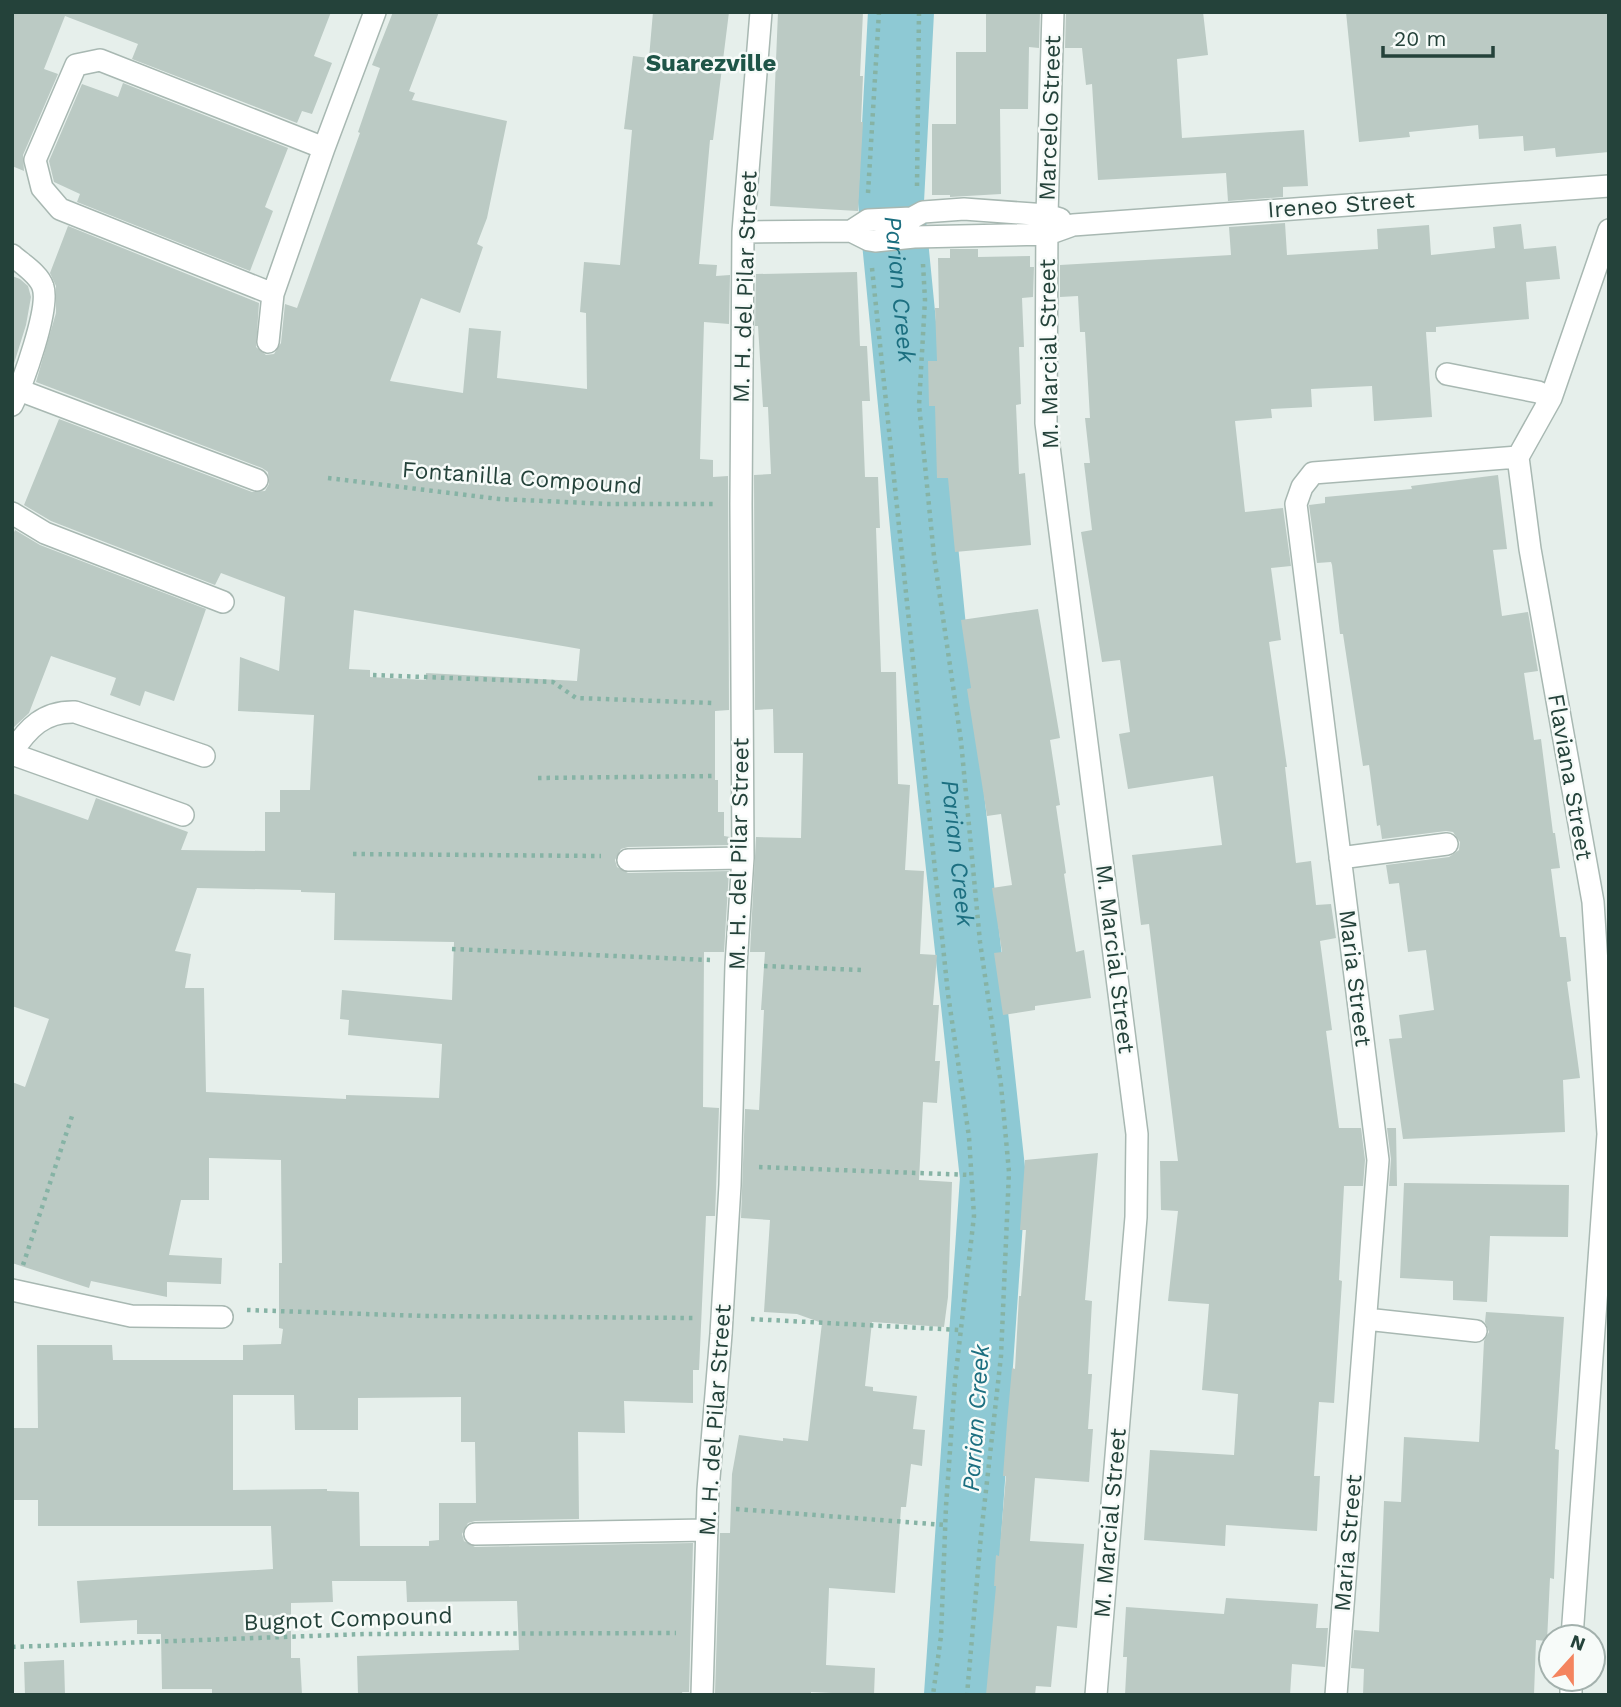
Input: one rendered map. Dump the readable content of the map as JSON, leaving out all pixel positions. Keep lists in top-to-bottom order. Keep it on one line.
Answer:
{"streets":{"street":["Marcelo Street","Ireneo Street","M. H. del Pilar Street","M. Marcial Street","Flaviana Street","Maria Street"],"path":["Fontanilla Compound","Bugnot Compound"]},"crossings":[["Marcelo Street","Ireneo Street"],["Marcelo Street","M. Marcial Street"],["Ireneo Street","M. H. del Pilar Street"],["Ireneo Street","M. Marcial Street"],["Flaviana Street","Maria Street"]],"districts":["Suarezville"],"water":["Parian Creek"],"scale_bar":"20 m","north":"top"}
